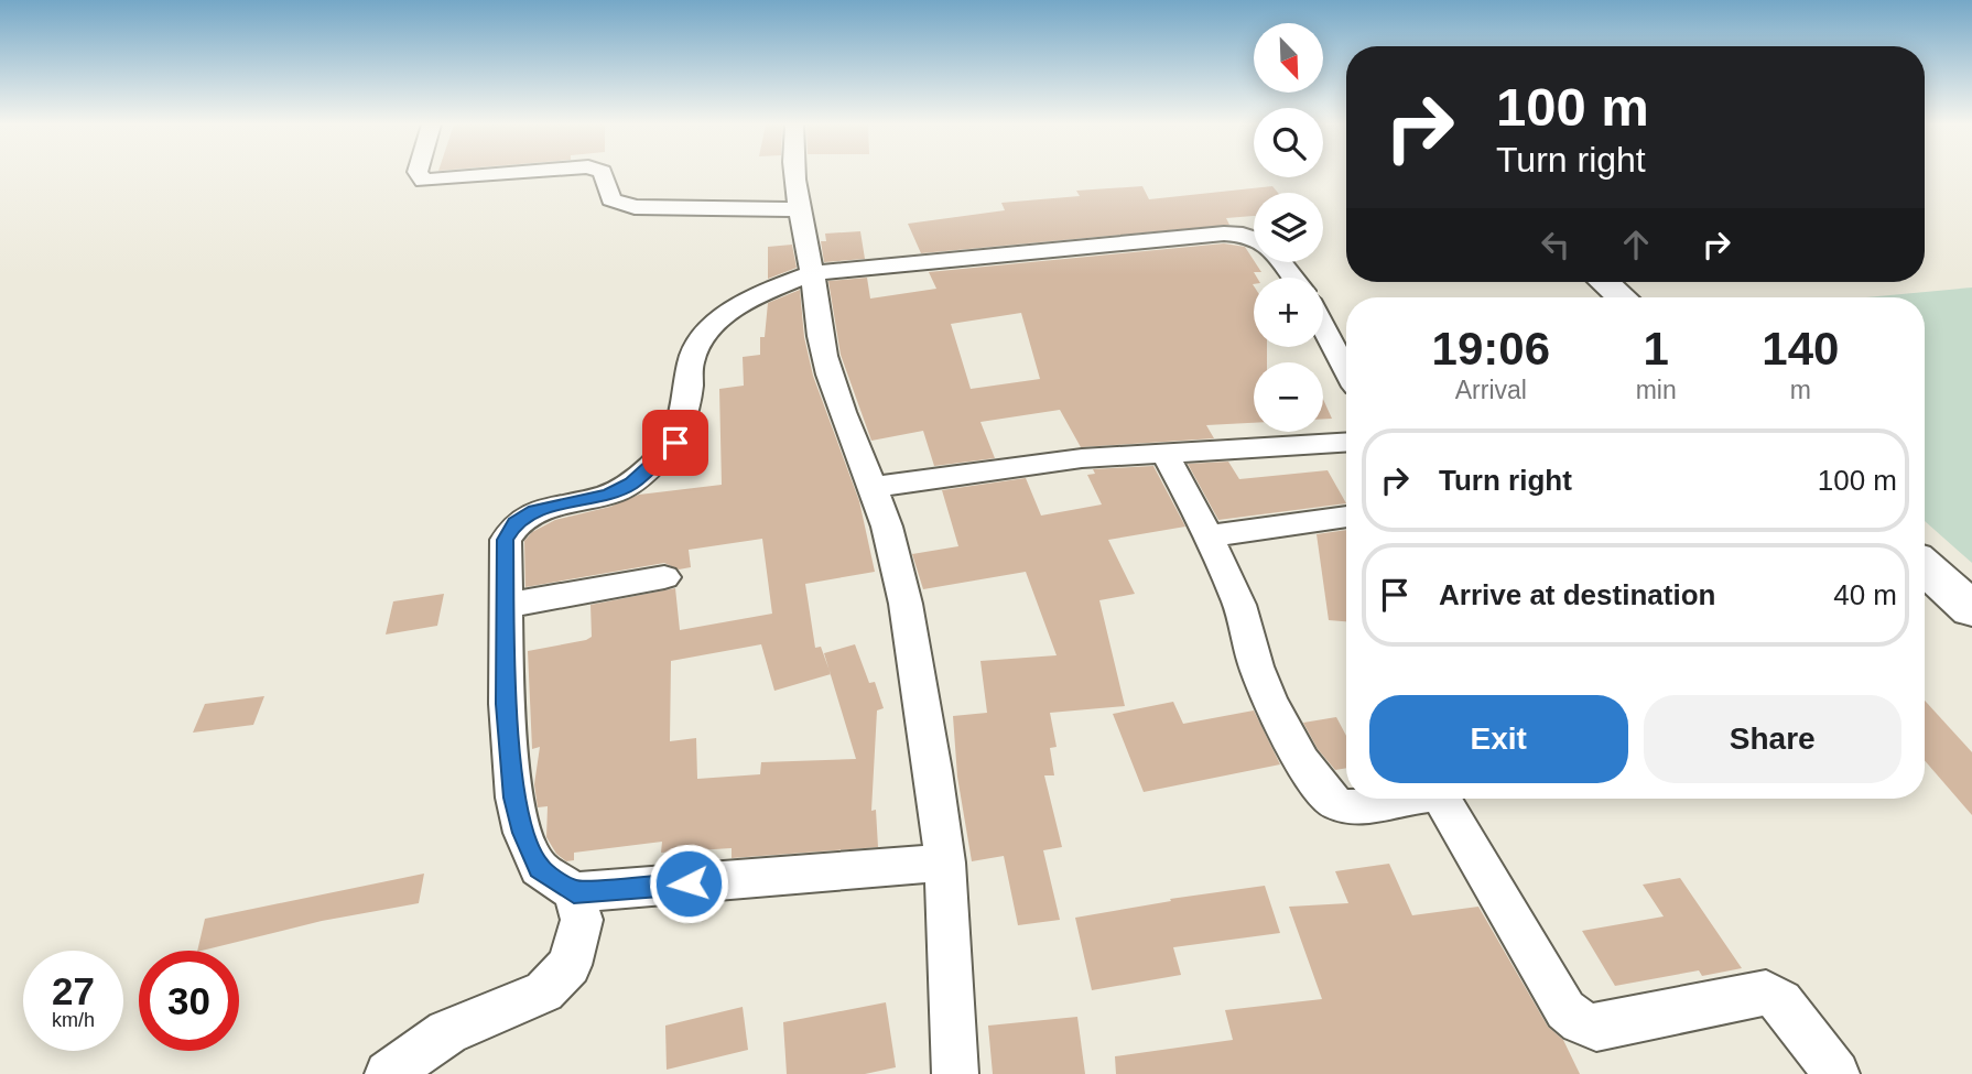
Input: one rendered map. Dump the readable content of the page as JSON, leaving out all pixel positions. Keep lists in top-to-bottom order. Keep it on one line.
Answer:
{"north":"bottom right","page":{"map_buttons":["+","−"],"turn":["100 m","Turn right"],"eta":["19:06","Arrival","1","min","140","m"],"list":[{"name":"Turn right","value":"100 m"},{"name":"Arrive at destination","value":"40 m"}],"buttons":["Exit","Share"],"speed":"27 km/h","limit":"30"}}
